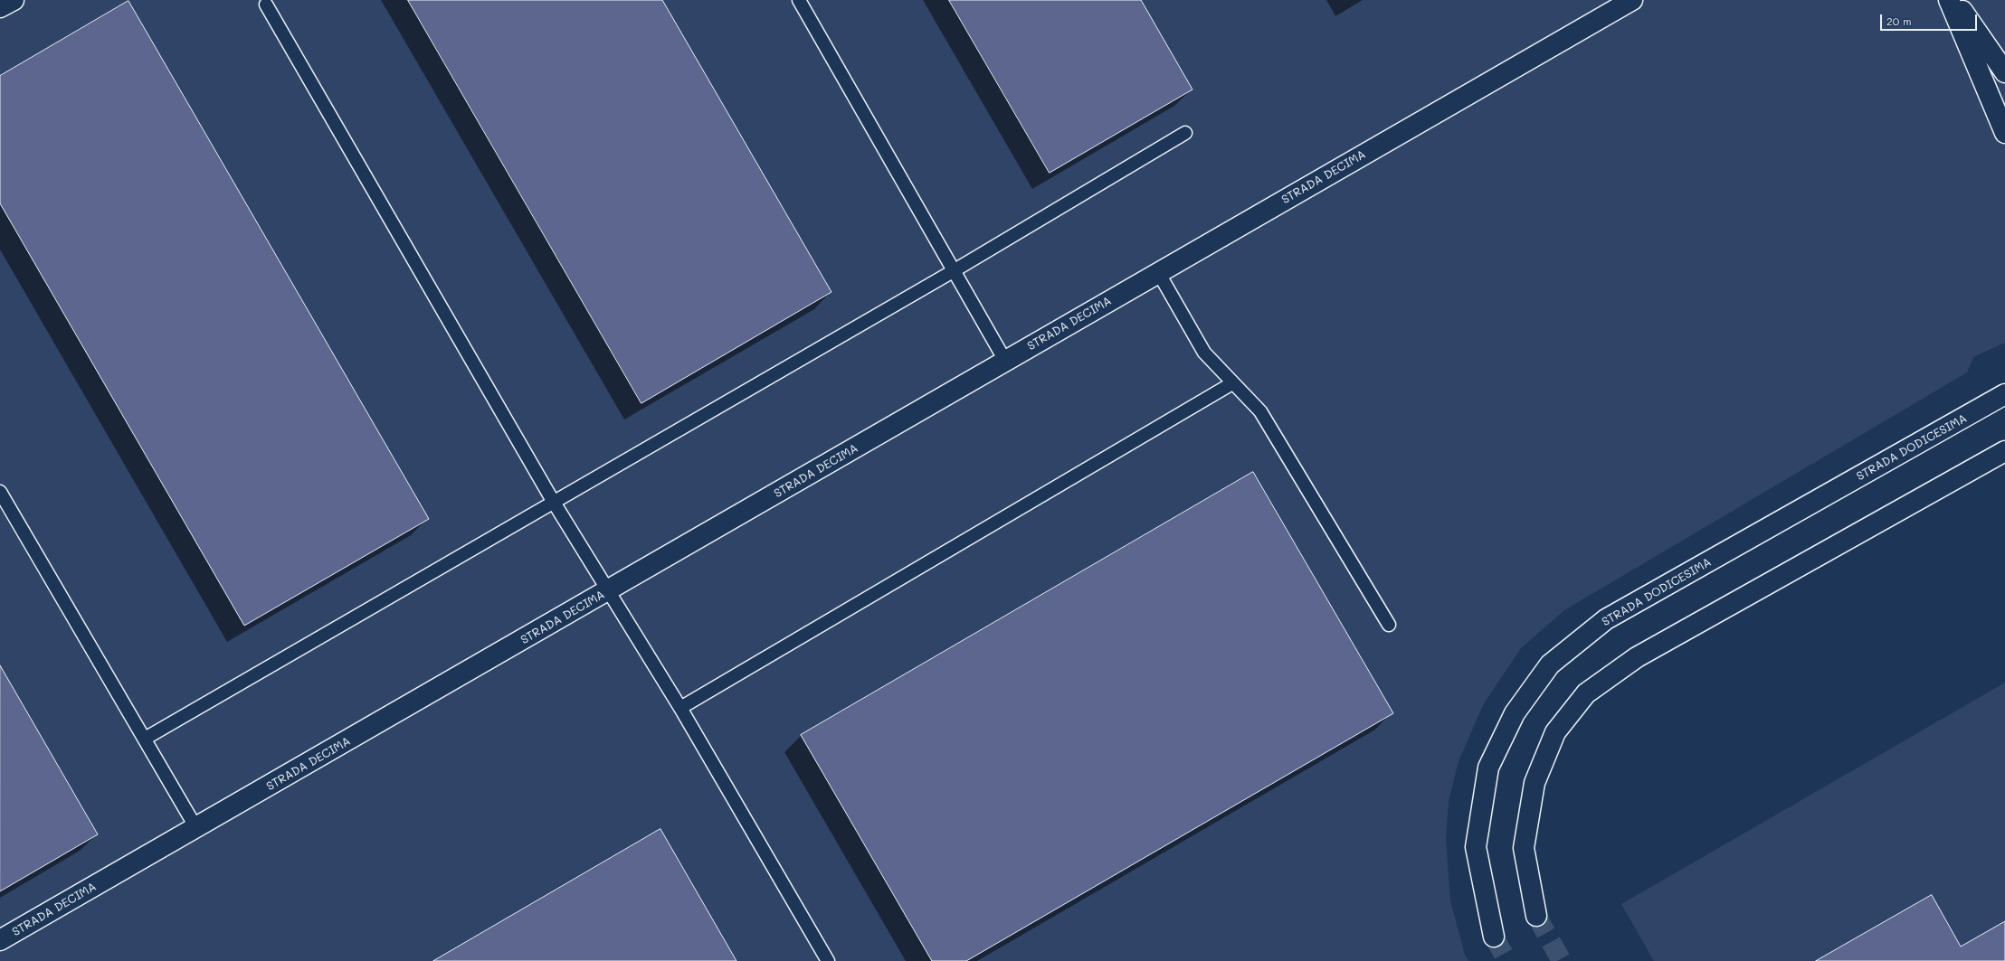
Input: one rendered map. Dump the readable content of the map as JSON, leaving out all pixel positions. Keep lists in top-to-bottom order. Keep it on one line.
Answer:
{"streets":{"street":["STRADA DECIMA","STRADA DODICESIMA"]},"scale_bar":"20 m"}
